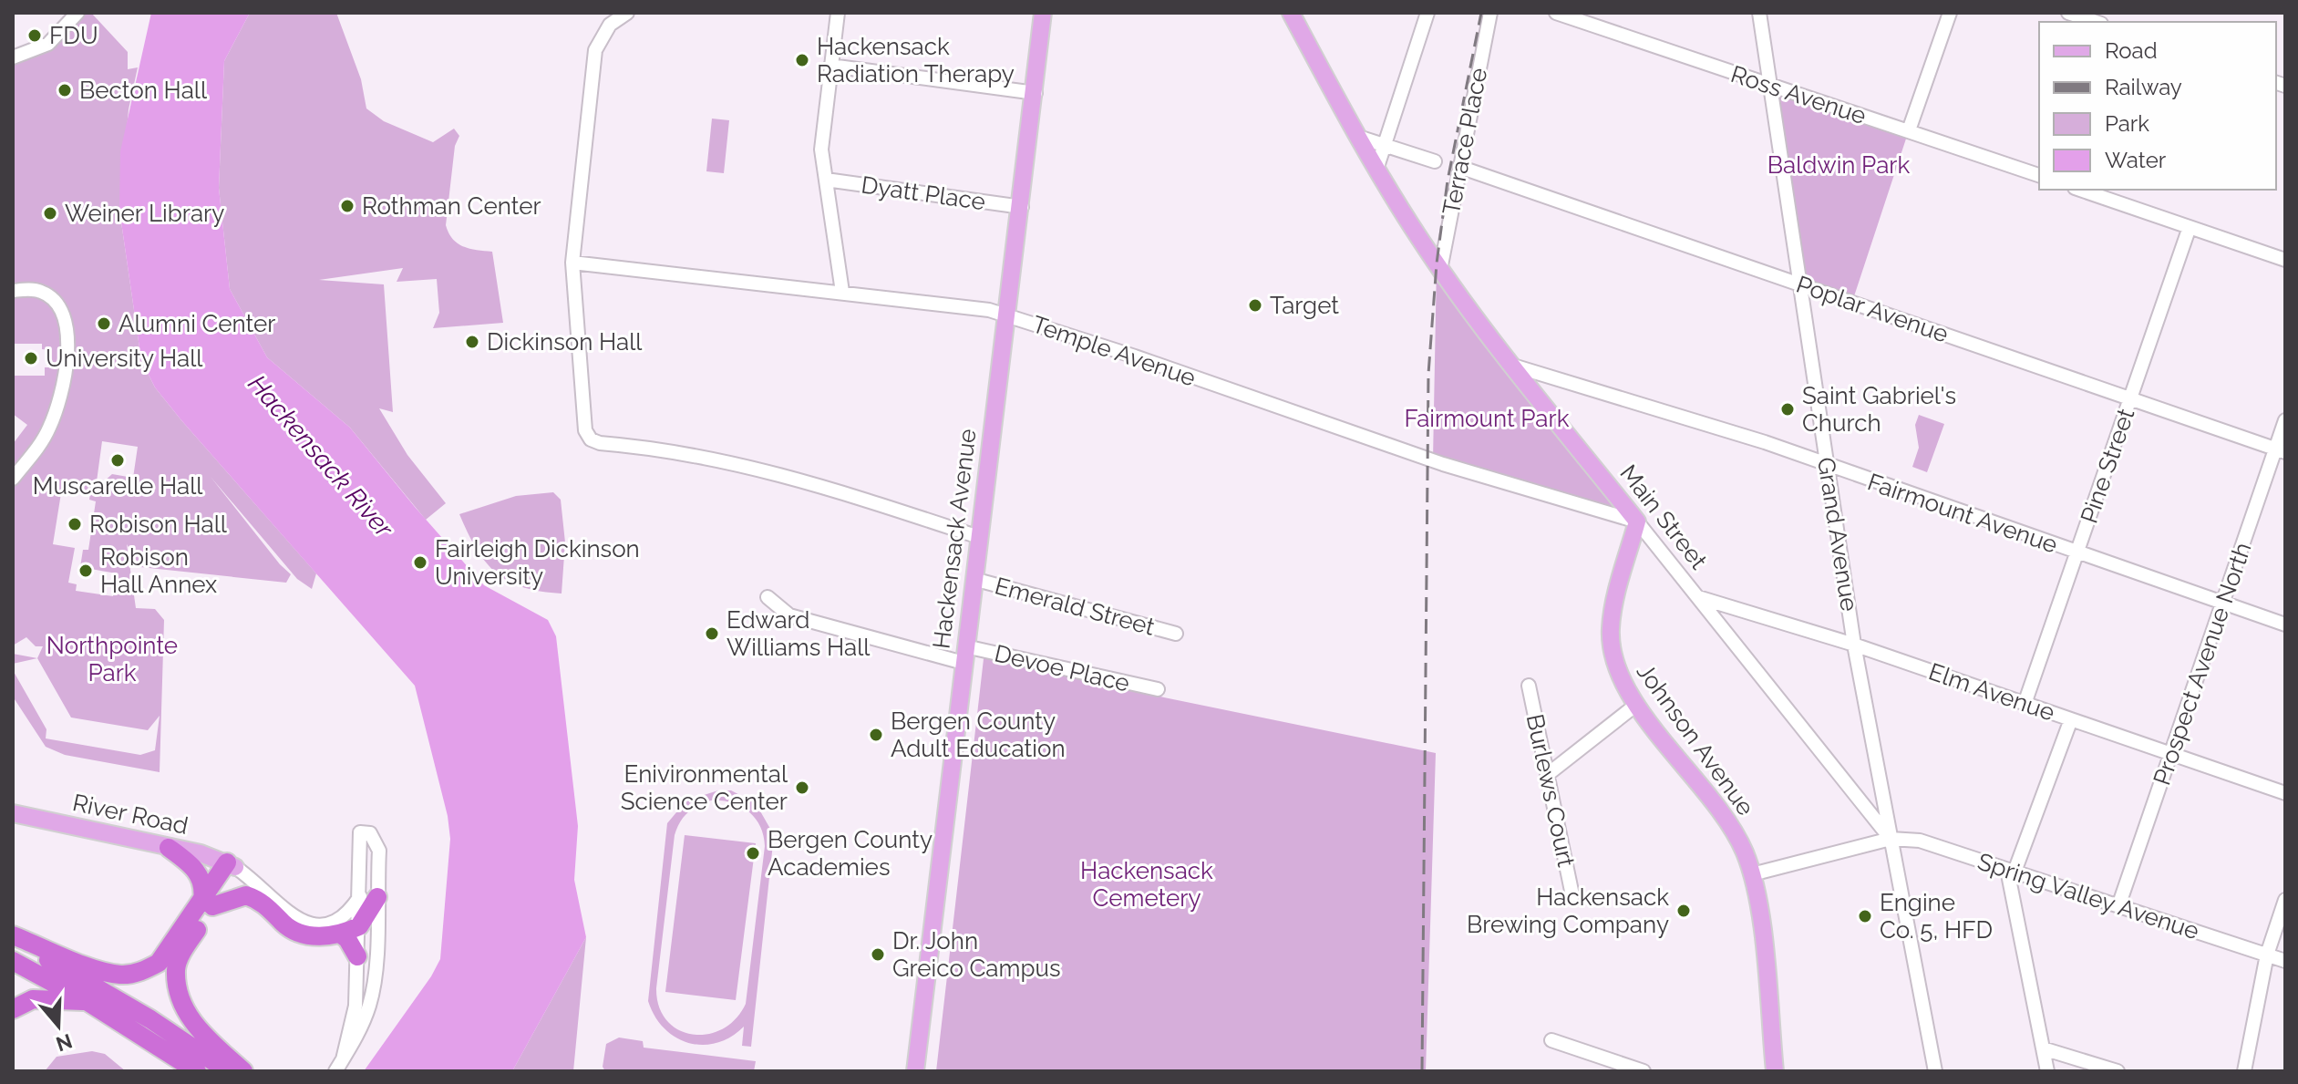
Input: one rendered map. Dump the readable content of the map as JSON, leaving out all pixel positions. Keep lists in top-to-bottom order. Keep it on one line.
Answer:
{"streets":{"main road":["Main Street","Hackensack Avenue","Johnson Avenue","River Road"],"street":["Ross Avenue","Terrace Place","Dyatt Place","Poplar Avenue","Temple Avenue","Pine Street","Fairmount Avenue","Grand Avenue","Emerald Street","Prospect Avenue North","Devoe Place","Elm Avenue","Burlews Court","Spring Valley Avenue"]},"crossings":[["Ross Avenue","Grand Avenue"],["Terrace Place","Poplar Avenue"],["Terrace Place","Main Street"],["Dyatt Place","Hackensack Avenue"],["Poplar Avenue","Pine Street"],["Poplar Avenue","Grand Avenue"],["Poplar Avenue","Prospect Avenue North"],["Temple Avenue","Main Street"],["Temple Avenue","Hackensack Avenue"],["Temple Avenue","Johnson Avenue"],["Pine Street","Fairmount Avenue"],["Pine Street","Elm Avenue"],["Fairmount Avenue","Main Street"],["Fairmount Avenue","Grand Avenue"],["Fairmount Avenue","Prospect Avenue North"],["Main Street","Grand Avenue"],["Main Street","Elm Avenue"],["Main Street","Johnson Avenue"],["Main Street","Spring Valley Avenue"],["Grand Avenue","Elm Avenue"],["Grand Avenue","Spring Valley Avenue"],["Hackensack Avenue","Emerald Street"],["Hackensack Avenue","Devoe Place"],["Prospect Avenue North","Elm Avenue"],["Prospect Avenue North","Spring Valley Avenue"]],"water":["Hackensack River"],"parks":["Baldwin Park","Fairmount Park","Northpointe Park","Hackensack Cemetery"],"places":["FDU","Hackensack Radiation Therapy","Becton Hall","Rothman Center","Weiner Library","Target","Alumni Center","Dickinson Hall","University Hall","Saint Gabriel's Church","Muscarelle Hall","Robison Hall","Fairleigh Dickinson University","Robison Hall Annex","Edward Williams Hall","Bergen County Adult Education","Enivironmental Science Center","Bergen County Academies","Hackensack Brewing Company","Engine Co. 5, HFD","Dr. John Greico Campus"],"legend":["Road","Railway","Park","Water"],"north":"bottom"}
